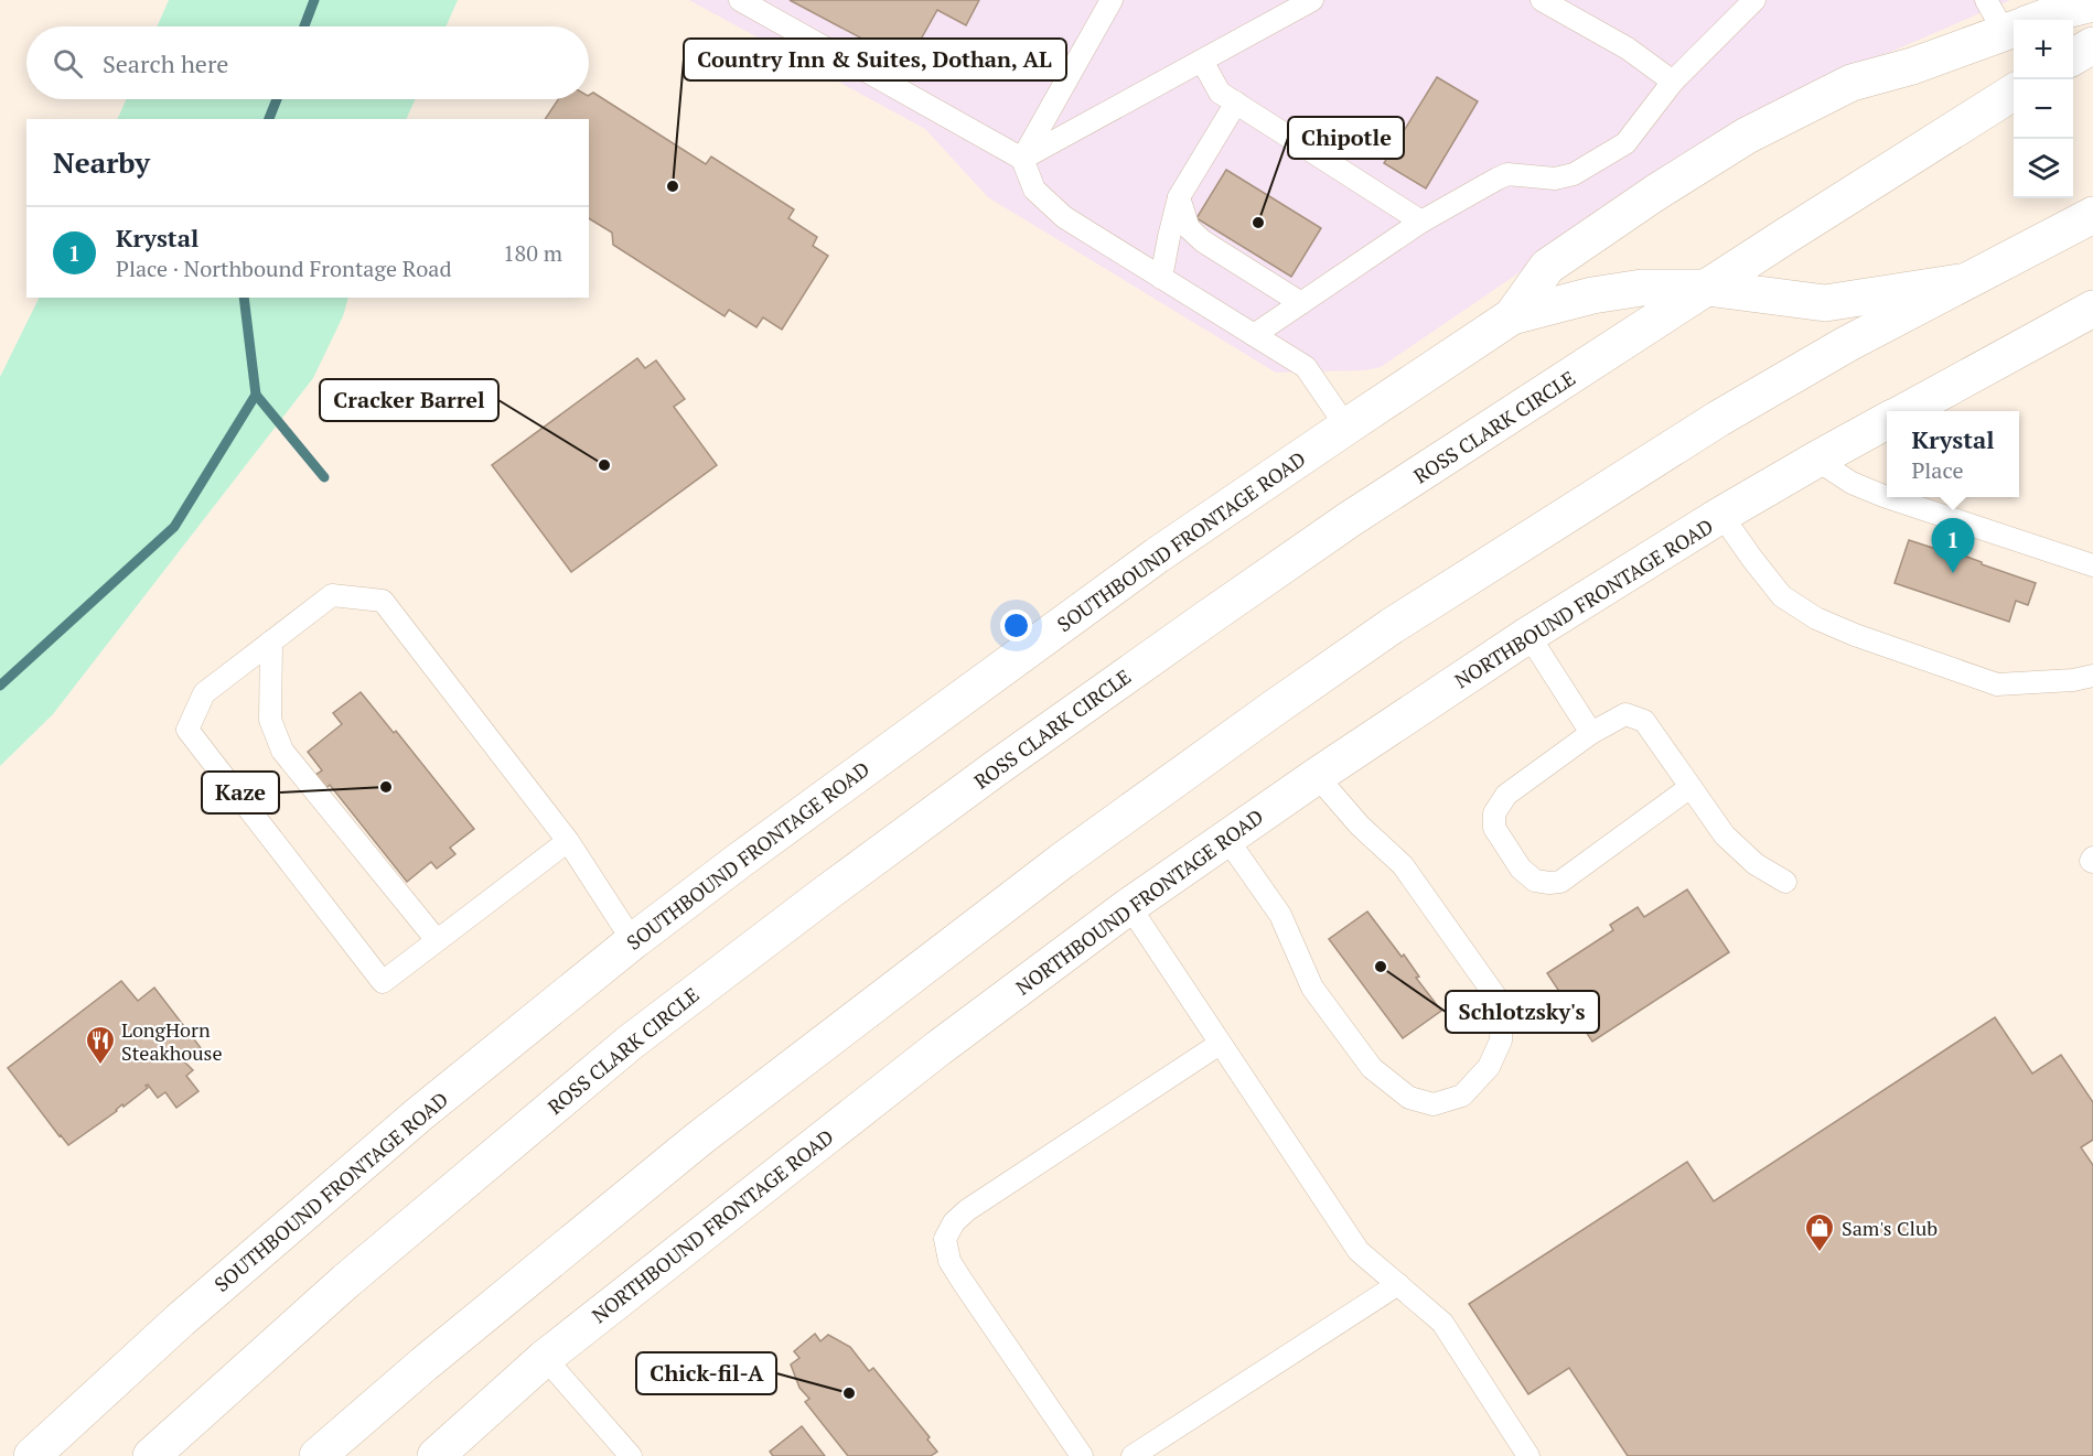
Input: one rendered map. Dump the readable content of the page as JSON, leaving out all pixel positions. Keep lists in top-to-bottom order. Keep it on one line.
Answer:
{"streets":{"main road":["ROSS CLARK CIRCLE","SOUTHBOUND FRONTAGE ROAD","NORTHBOUND FRONTAGE ROAD"]},"crossings":[["ROSS CLARK CIRCLE","SOUTHBOUND FRONTAGE ROAD"]],"places":{"other":["Country Inn & Suites, Dothan, AL","Chipotle","Cracker Barrel","Kaze","Schlotzsky's","Chick-fil-A"],"restaurant":["LongHorn Steakhouse"],"shop":["Sam's Club"]},"page":{"map_buttons":["+","−"],"search":"Search here","heading":"Nearby","list":[{"mark":"1","name":"Krystal","note":"Place · Northbound Frontage Road","value":"180 m"}],"popup":["Krystal","Place"],"pins":"1"}}
